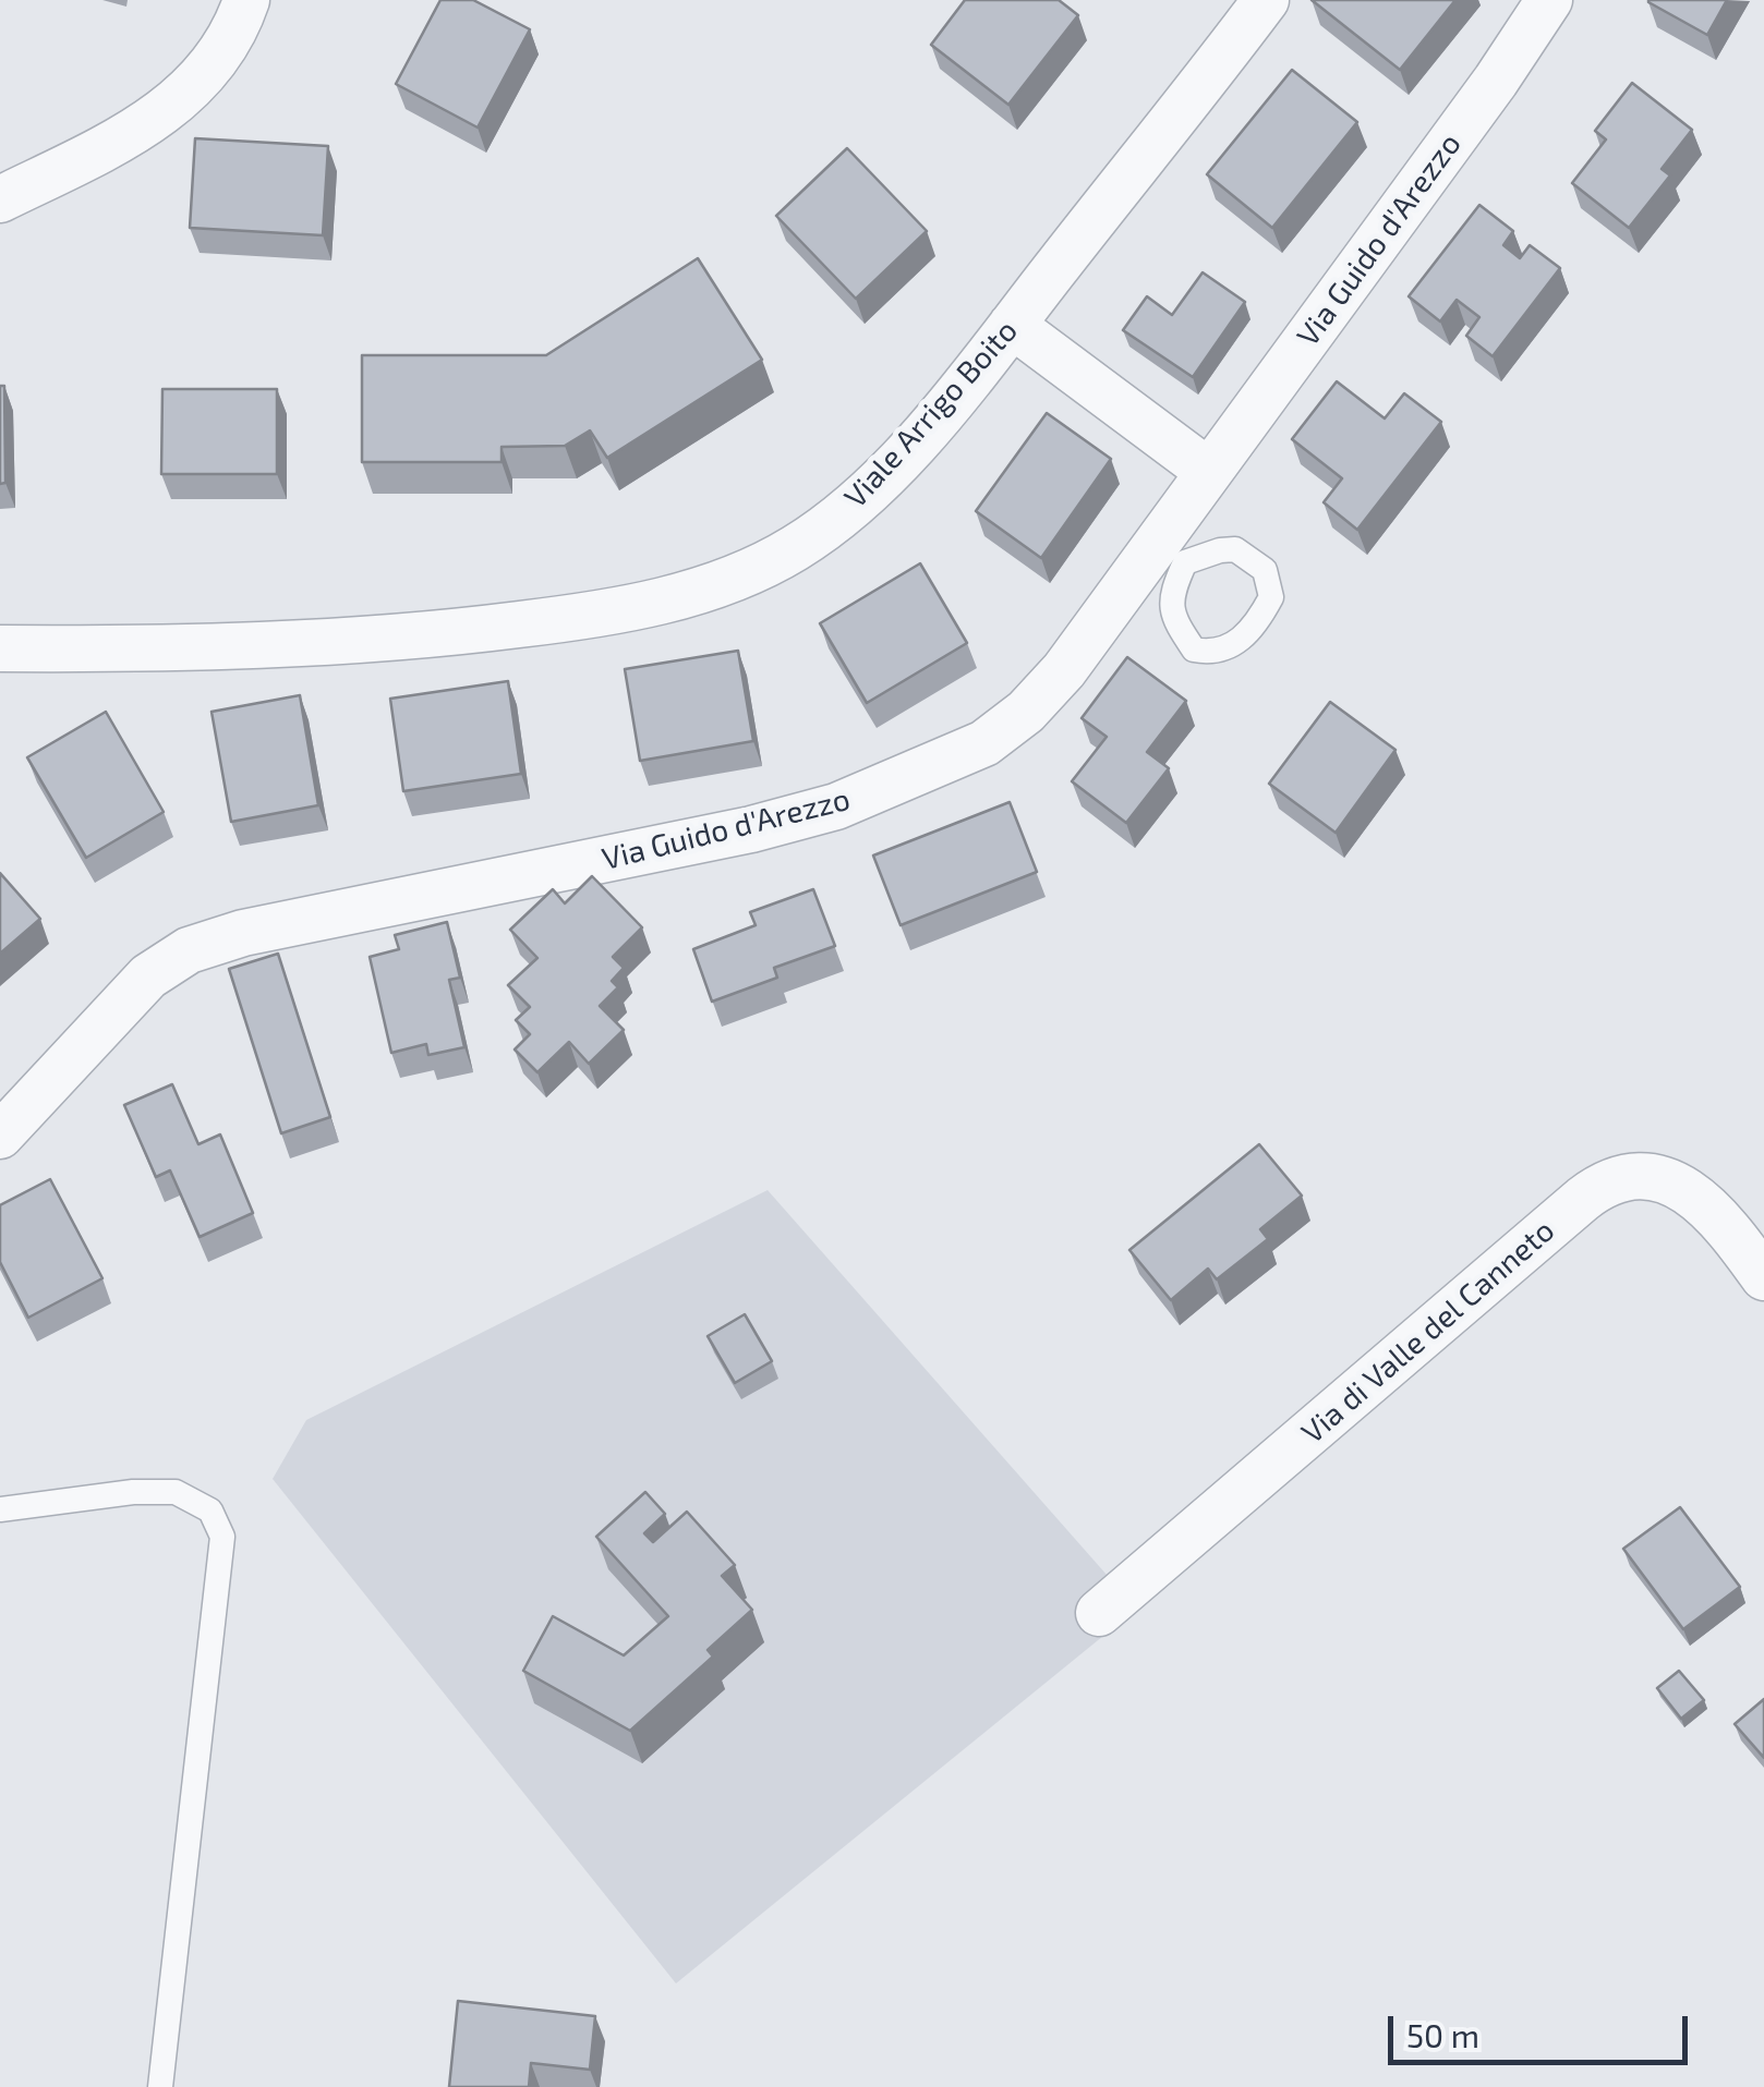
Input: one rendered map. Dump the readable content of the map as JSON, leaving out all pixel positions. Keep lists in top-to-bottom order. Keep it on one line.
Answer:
{"streets":{"street":["Via Guido d'Arezzo","Viale Arrigo Boito","Via di Valle del Canneto"]},"scale_bar":"50 m"}
